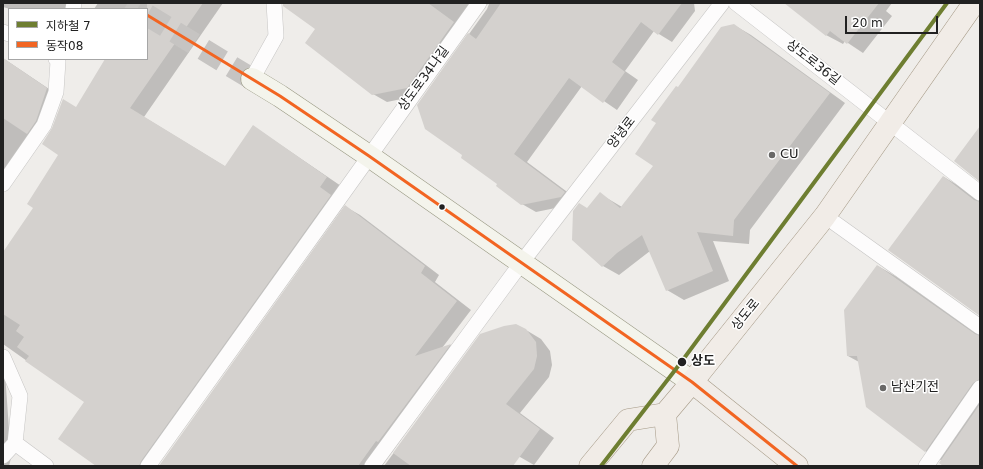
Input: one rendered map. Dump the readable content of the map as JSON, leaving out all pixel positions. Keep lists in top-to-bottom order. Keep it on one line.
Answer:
{"streets":{"main road":["상도로"],"lane":["상도로36길","상도로34나길","양녕로"]},"crossings":[["상도로36길","상도로"]],"places":["CU","상도","남산기전"],"lines":["metro line 7","transit line 동작08"],"legend":["지하철 7","동작08"],"scale_bar":"20 m"}
